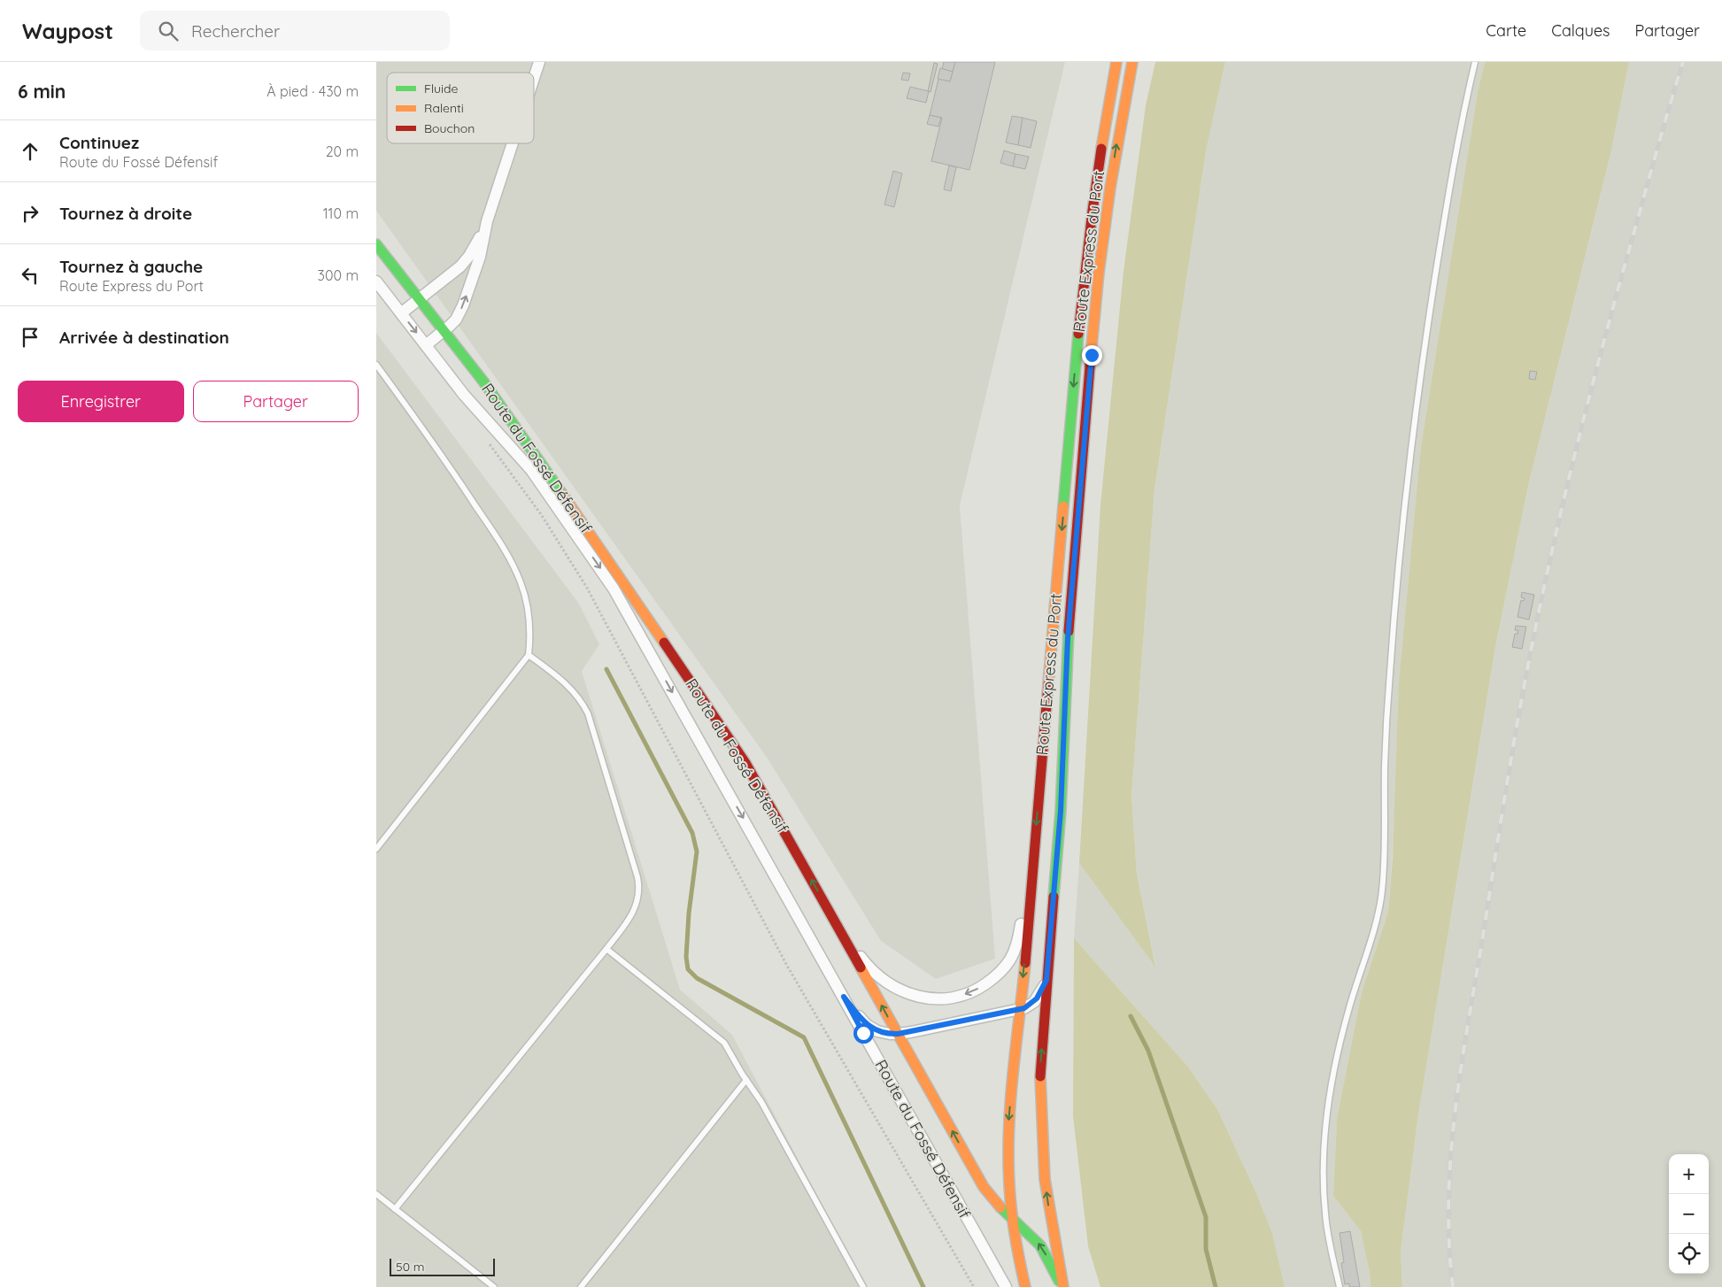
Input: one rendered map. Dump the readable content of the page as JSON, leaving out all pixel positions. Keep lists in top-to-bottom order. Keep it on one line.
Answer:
{"streets":{"main road":["Route Express du Port","Route du Fossé Défensif"]},"crossings":[["Route Express du Port","Route du Fossé Défensif"]],"legend":["Fluide","Ralenti","Bouchon"],"scale_bar":"50 m","page":{"header":"Waypost","search":"Rechercher","nav":["Carte","Calques","Partager"],"heading":["6 min","À pied · 430 m"],"list":[["Continuez","Route du Fossé Défensif","20 m"],["Tournez à droite","110 m"],["Tournez à gauche","Route Express du Port","300 m"],"Arrivée à destination"],"buttons":["Enregistrer","Partager"],"map_buttons":["+","−"],"scale":"50 m"}}
